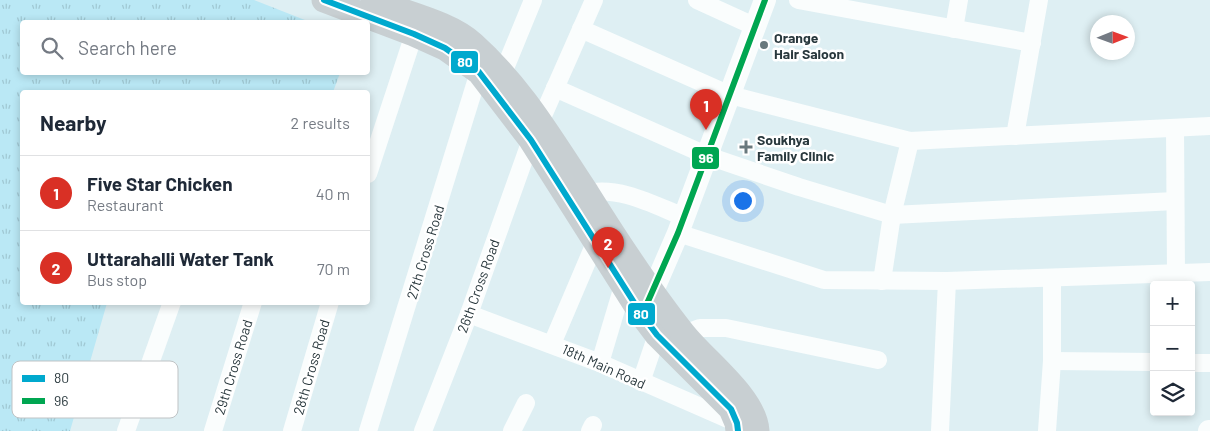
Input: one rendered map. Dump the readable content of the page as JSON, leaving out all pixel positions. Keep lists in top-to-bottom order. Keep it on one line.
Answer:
{"streets":{"street":["27th Cross Road","26th Cross Road","18th Main Road","29th Cross Road","28th Cross Road"]},"crossings":[["26th Cross Road","18th Main Road"]],"places":{"other":["Orange Hair Saloon"],"health":["Soukhya Family Clinic"]},"lines":["transit line 80","transit line 96"],"legend":["80","96"],"north":"right","page":{"search":"Search here","pins":["1","2"],"heading":["Nearby","2 results"],"list":[{"mark":"1","name":"Five Star Chicken","note":"Restaurant","value":"40 m"},{"mark":"2","name":"Uttarahalli Water Tank","note":"Bus stop","value":"70 m"}],"map_buttons":["+","−"]}}
